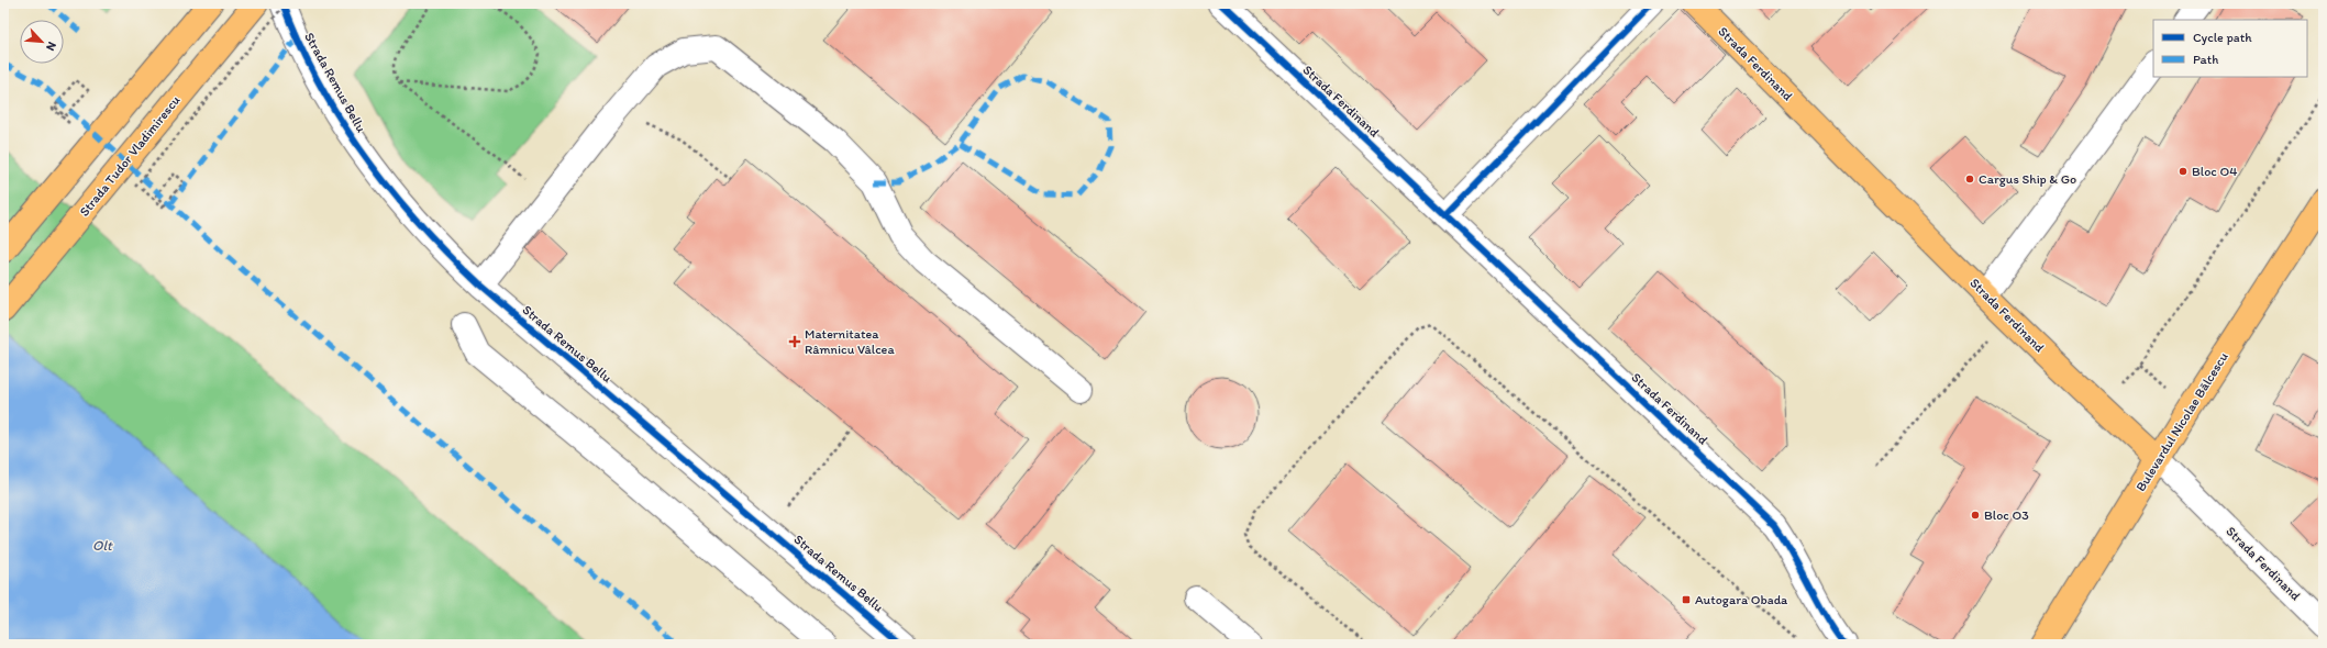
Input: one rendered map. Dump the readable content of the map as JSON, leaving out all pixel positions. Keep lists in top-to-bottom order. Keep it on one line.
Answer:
{"streets":{"main road":["Strada Ferdinand","Strada Tudor Vladimirescu","Bulevardul Nicolae Bălcescu"],"street":["Strada Remus Bellu"]},"crossings":[["Strada Ferdinand","Bulevardul Nicolae Bălcescu"]],"water":["Olt"],"places":{"other":["Bloc O4","Cargus Ship & Go","Bloc O3"],"health":["Maternitatea Râmnicu Vâlcea"],"transit":["Autogara Obada"]},"legend":["Cycle path","Path"],"north":"bottom right"}
